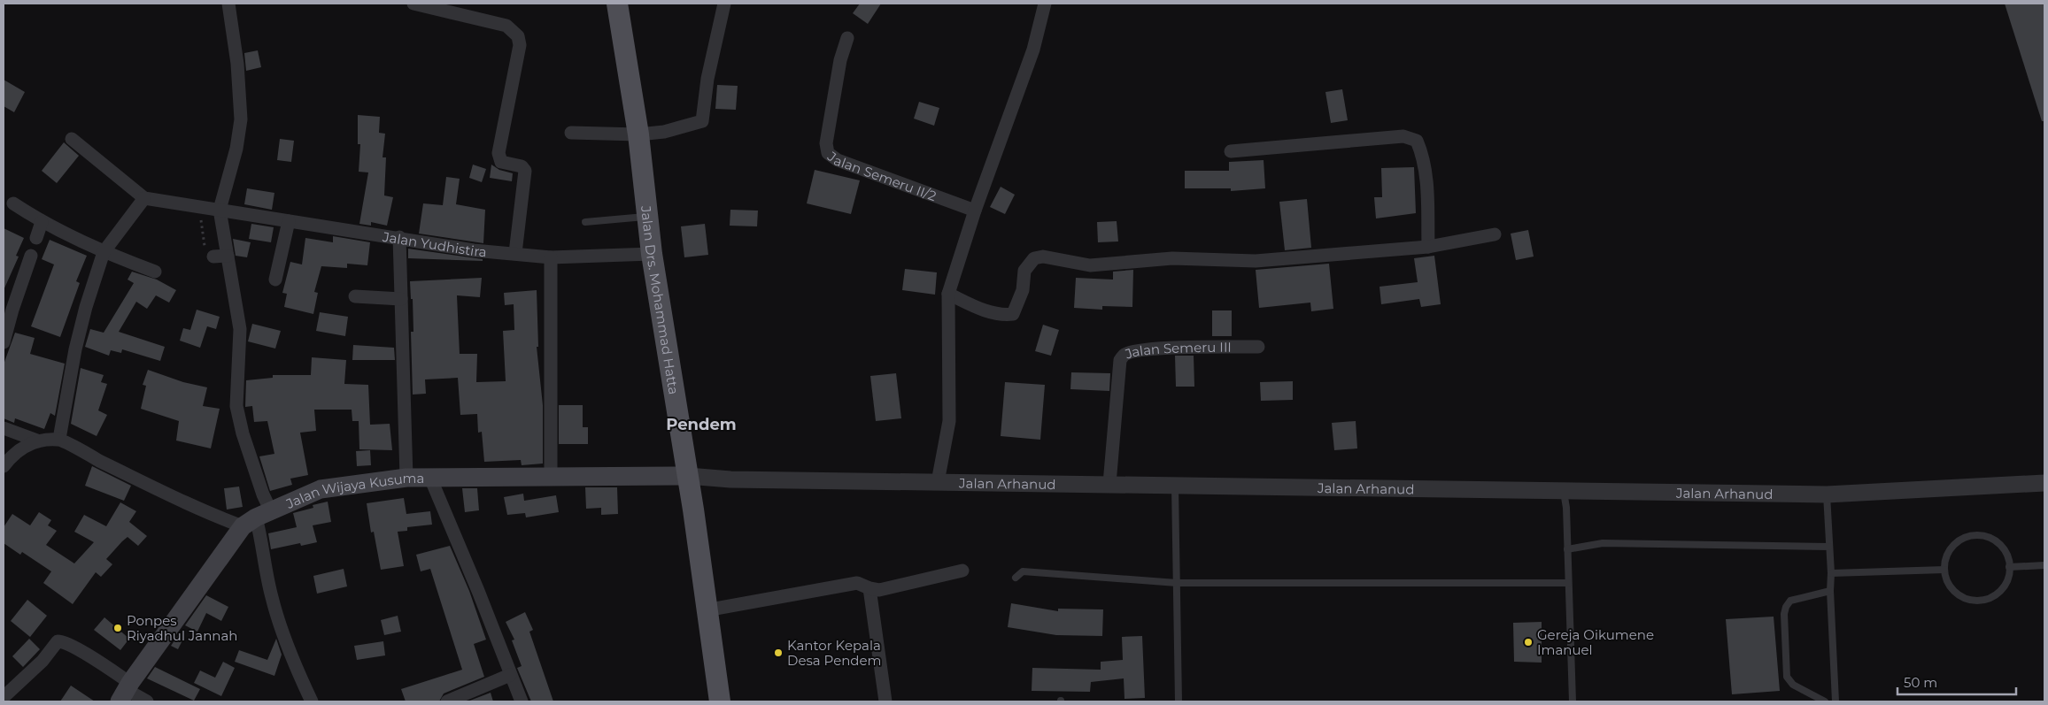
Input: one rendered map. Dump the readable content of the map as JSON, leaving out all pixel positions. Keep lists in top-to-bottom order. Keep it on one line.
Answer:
{"streets":{"main road":["Jalan Drs. Mohammad Hatta","Jalan Wijaya Kusuma"],"street":["Jalan Semeru II/2","Jalan Yudhistira","Jalan Semeru III","Jalan Arhanud"]},"crossings":[["Jalan Yudhistira","Jalan Drs. Mohammad Hatta"],["Jalan Drs. Mohammad Hatta","Jalan Arhanud"],["Jalan Drs. Mohammad Hatta","Jalan Wijaya Kusuma"],["Jalan Semeru III","Jalan Arhanud"],["Jalan Arhanud","Jalan Wijaya Kusuma"]],"districts":["Pendem"],"places":["Ponpes Riyadhul Jannah","Gereja Oikumene Imanuel","Kantor Kepala Desa Pendem"],"scale_bar":"50 m"}
